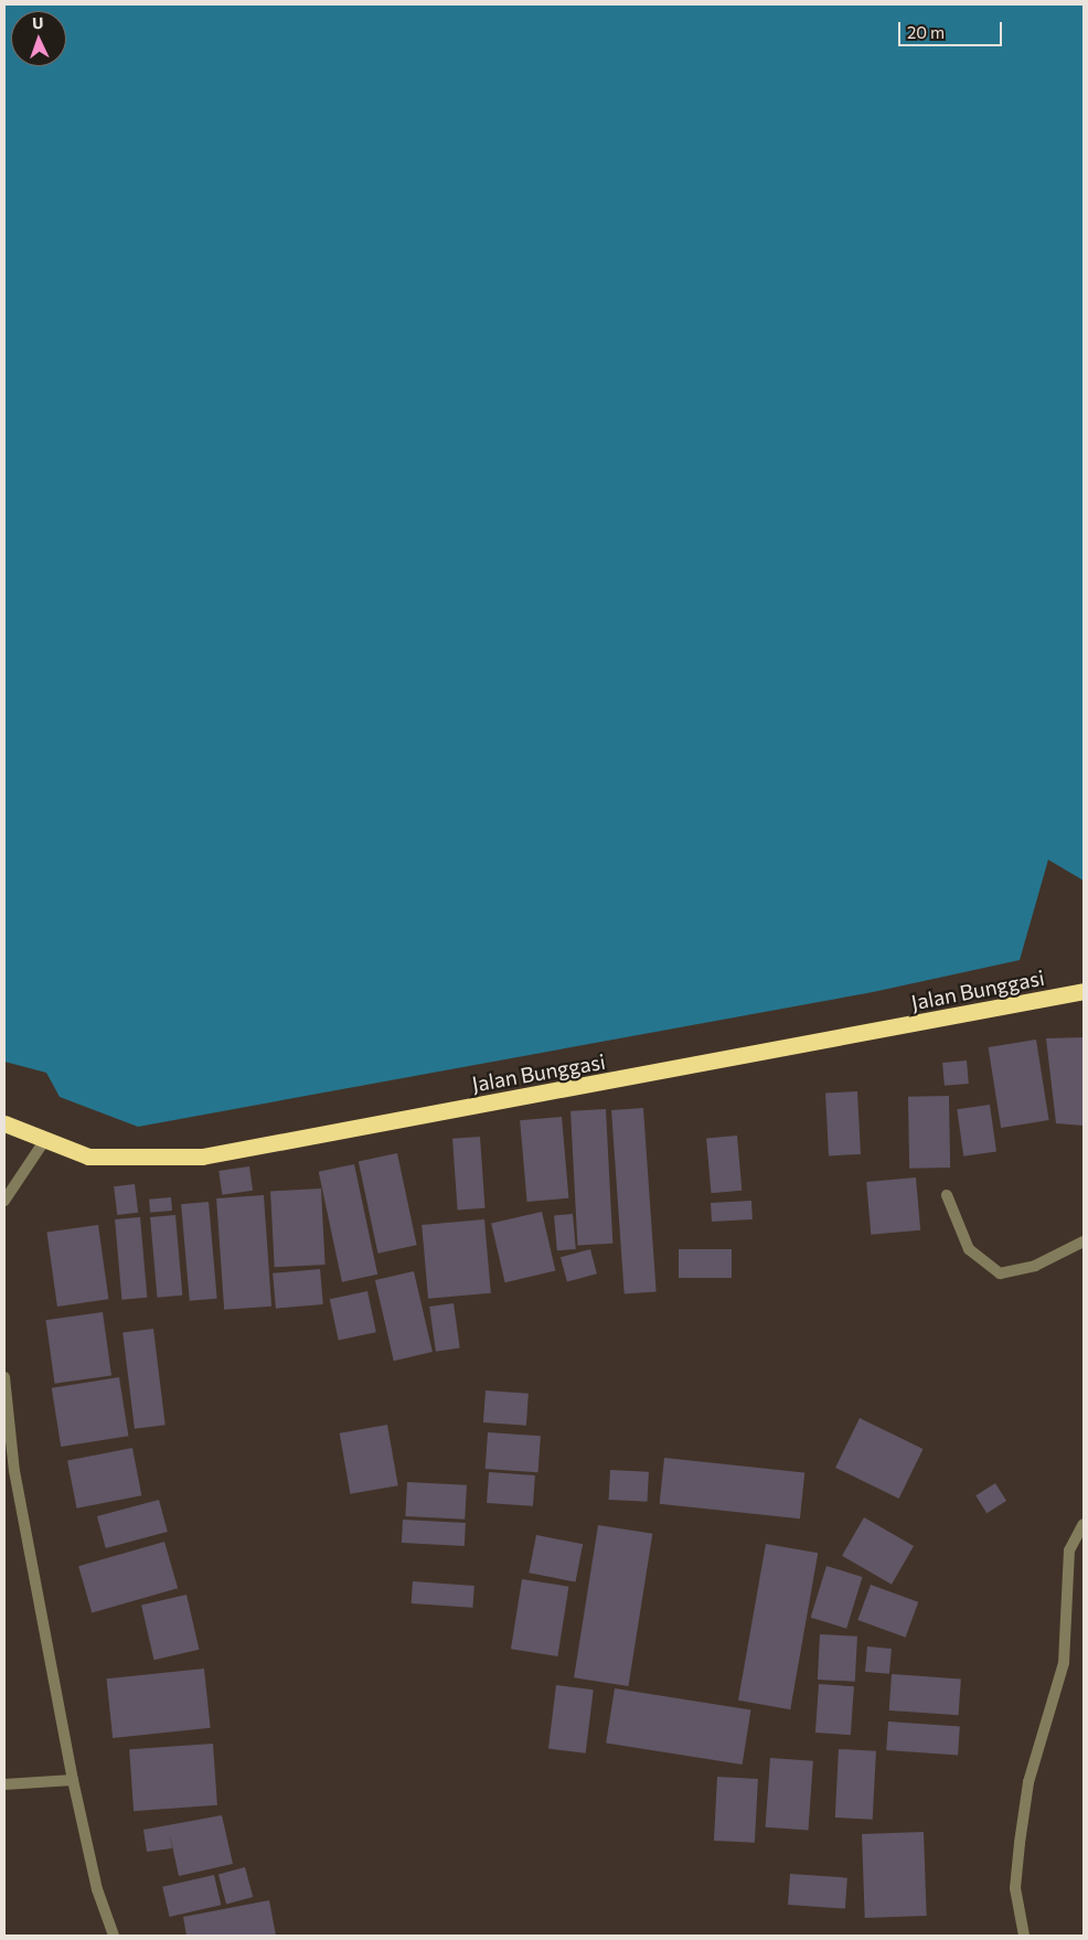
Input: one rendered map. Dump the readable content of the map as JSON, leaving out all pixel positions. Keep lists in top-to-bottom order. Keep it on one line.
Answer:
{"streets":{"highway":["Jalan Bunggasi"]},"scale_bar":"20 m","north":"top"}
